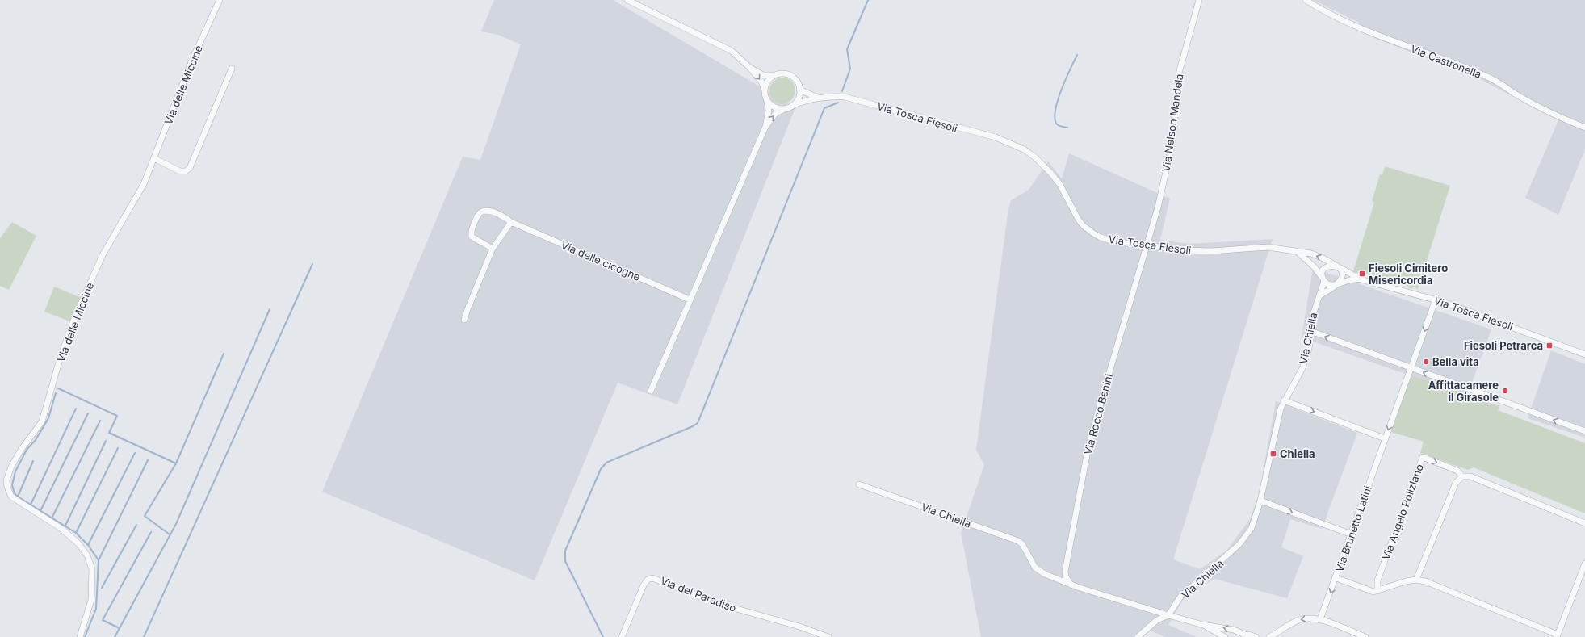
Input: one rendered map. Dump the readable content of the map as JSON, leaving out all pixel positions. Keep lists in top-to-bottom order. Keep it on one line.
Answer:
{"streets":{"street":["Via Castronella","Via delle Miccine","Via Tosca Fiesoli","Via Nelson Mandela","Via delle cicogne","Via Chiella","Via Rocco Benini","Via Angelo Poliziano","Via Brunetto Latini","Via del Paradiso"]},"crossings":[["Via Tosca Fiesoli","Via Nelson Mandela"],["Via Tosca Fiesoli","Via Chiella"],["Via Tosca Fiesoli","Via Rocco Benini"],["Via Tosca Fiesoli","Via Brunetto Latini"],["Via Nelson Mandela","Via Rocco Benini"],["Via Chiella","Via Rocco Benini"]],"one_way":["Via Brunetto Latini"],"places":{"transit":["Fiesoli Cimitero Misericordia","Fiesoli Petrarca","Chiella"],"other":["Bella vita","Affittacamere il Girasole"]}}
